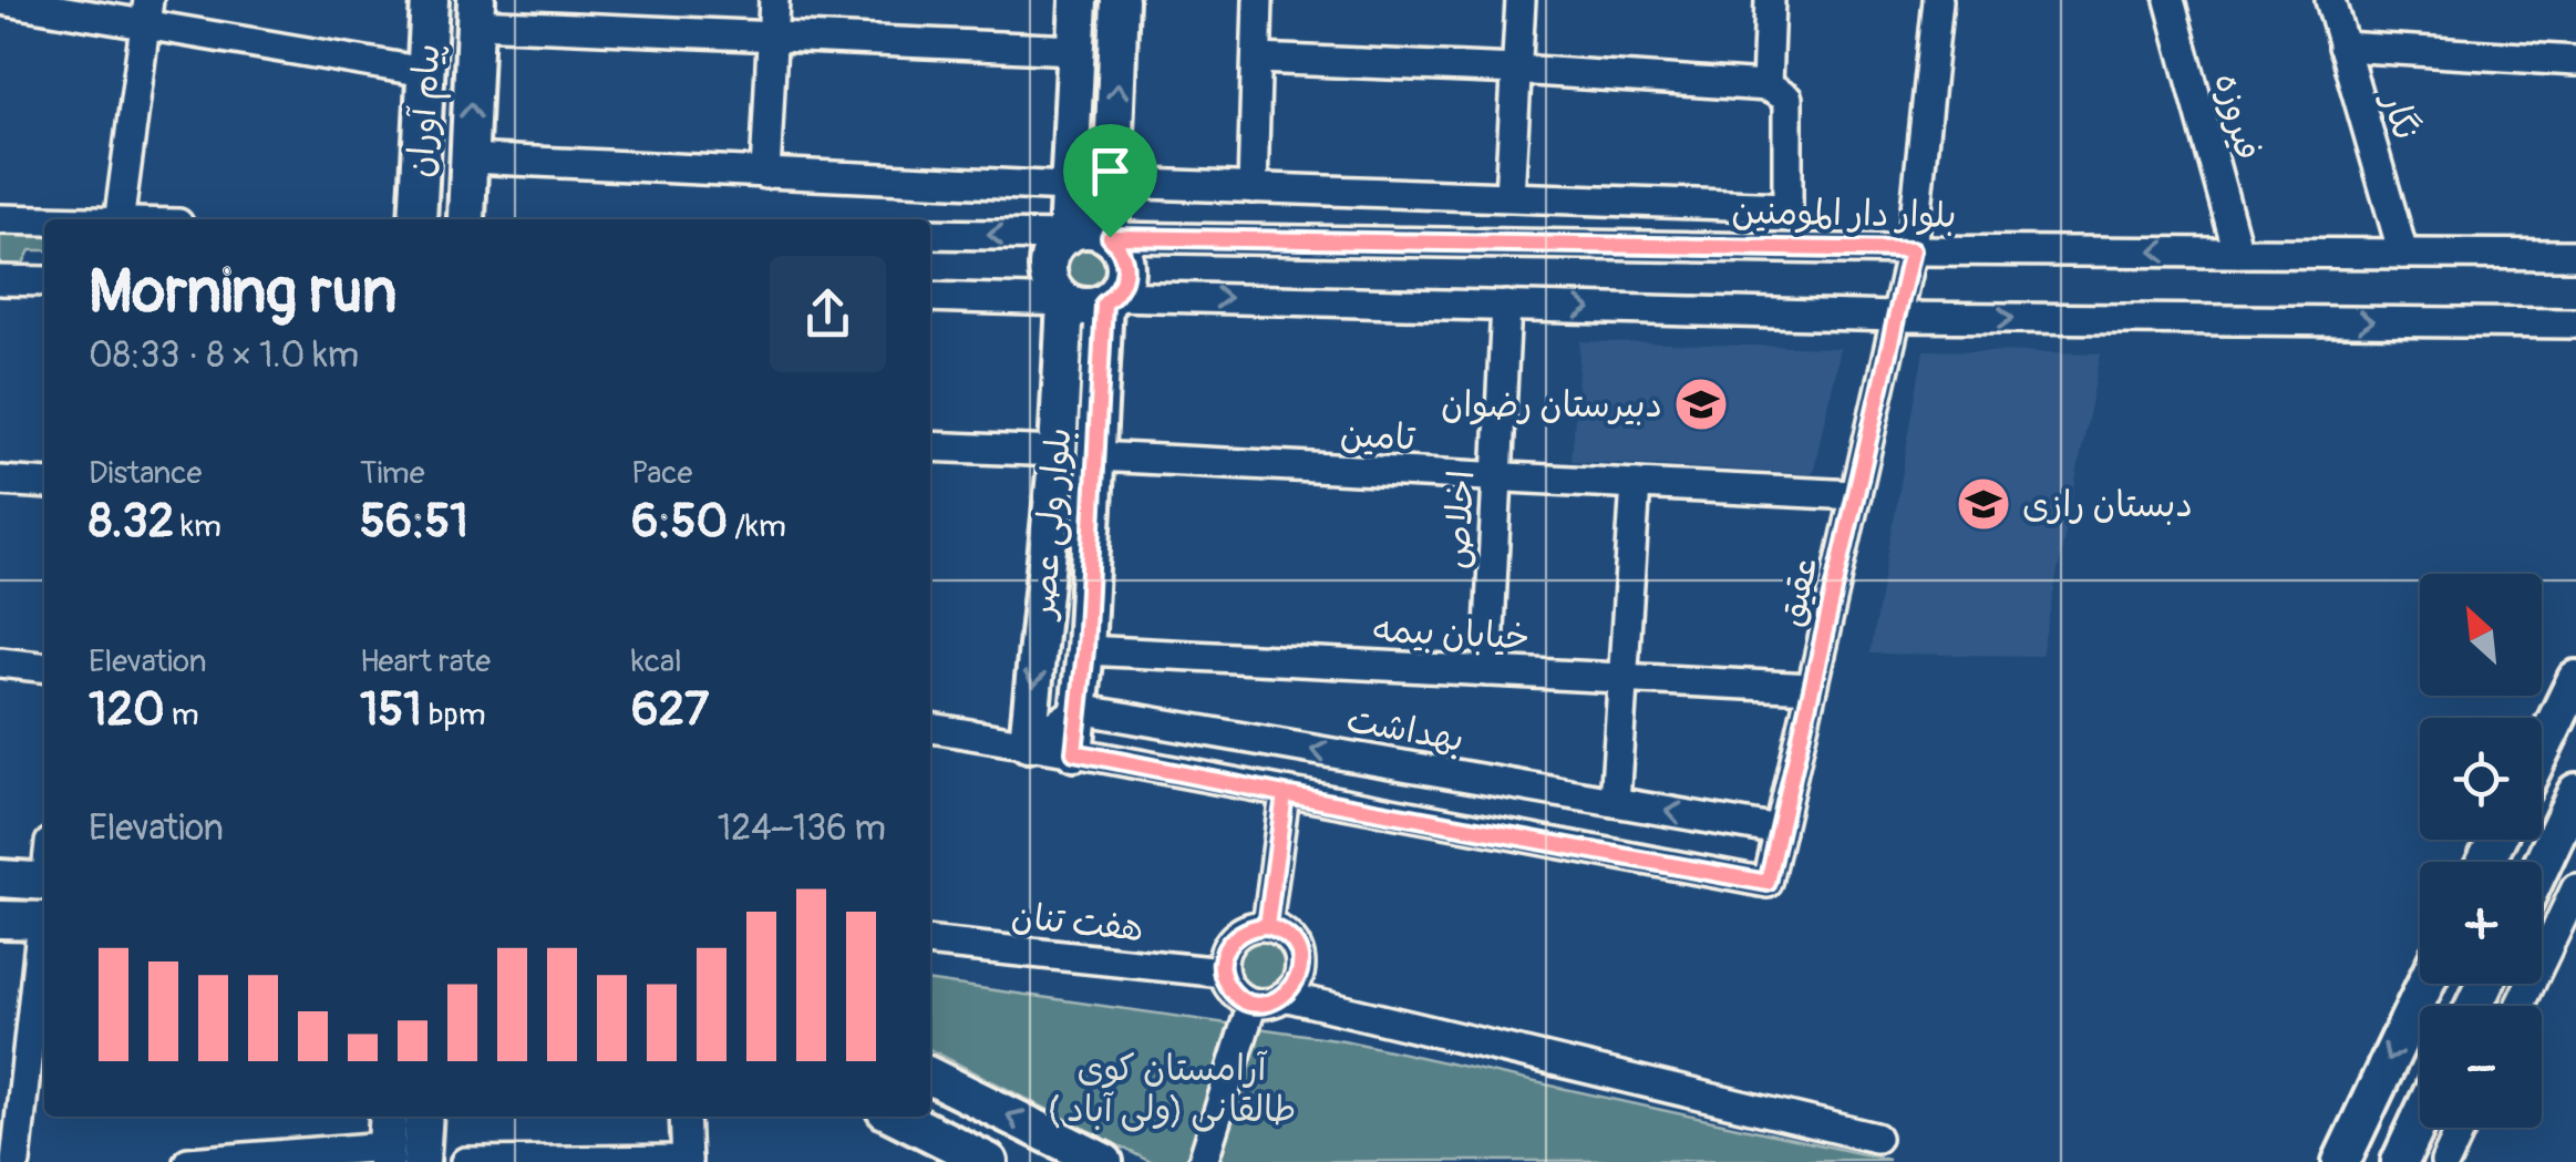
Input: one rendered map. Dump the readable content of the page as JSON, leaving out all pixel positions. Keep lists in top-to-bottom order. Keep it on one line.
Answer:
{"streets":{"main road":["پیام آوران","بلوار ولی عصر"],"street":["فیروزه","نگار","بلوار دار المومنین","تامین","اخلاص","عقیق","خیابان بیمه","بهداشت","هفت تنان"]},"crossings":[["فیروزه","بلوار دار المومنین"],["نگار","بلوار دار المومنین"],["بلوار دار المومنین","بلوار ولی عصر"],["بلوار دار المومنین","عقیق"],["تامین","اخلاص"],["تامین","بلوار ولی عصر"],["تامین","عقیق"],["اخلاص","خیابان بیمه"],["بلوار ولی عصر","خیابان بیمه"],["بلوار ولی عصر","بهداشت"],["عقیق","خیابان بیمه"],["عقیق","بهداشت"]],"parks":["آرامستان کوی طالقانی (ولی آباد )"],"places":{"school or university":["دبیرستان رضوان","دبستان رازی"]},"north":"top left","page":{"heading":["Morning run","08:33 · 8 × 1.0 km"],"stats":[["Distance","8.32 km"],["Time","56:51"],["Pace","6:50 /km"],["Elevation","120 m"],["Heart rate","151 bpm"],["kcal","627"]],"map_buttons":["+","−"],"chart":["Elevation","124–136 m"]}}
